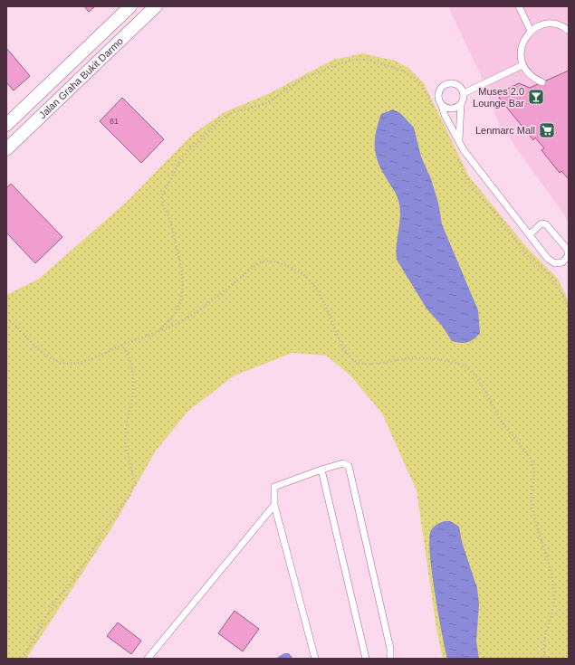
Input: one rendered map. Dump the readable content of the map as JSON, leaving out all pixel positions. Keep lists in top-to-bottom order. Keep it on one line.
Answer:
{"streets":{"street":["Jalan Graha Bukit Darmo"]},"places":{"bar":["Muses 2.0 Lounge Bar"],"supermarket":["Lenmarc Mall"]},"house_numbers":["81"]}
